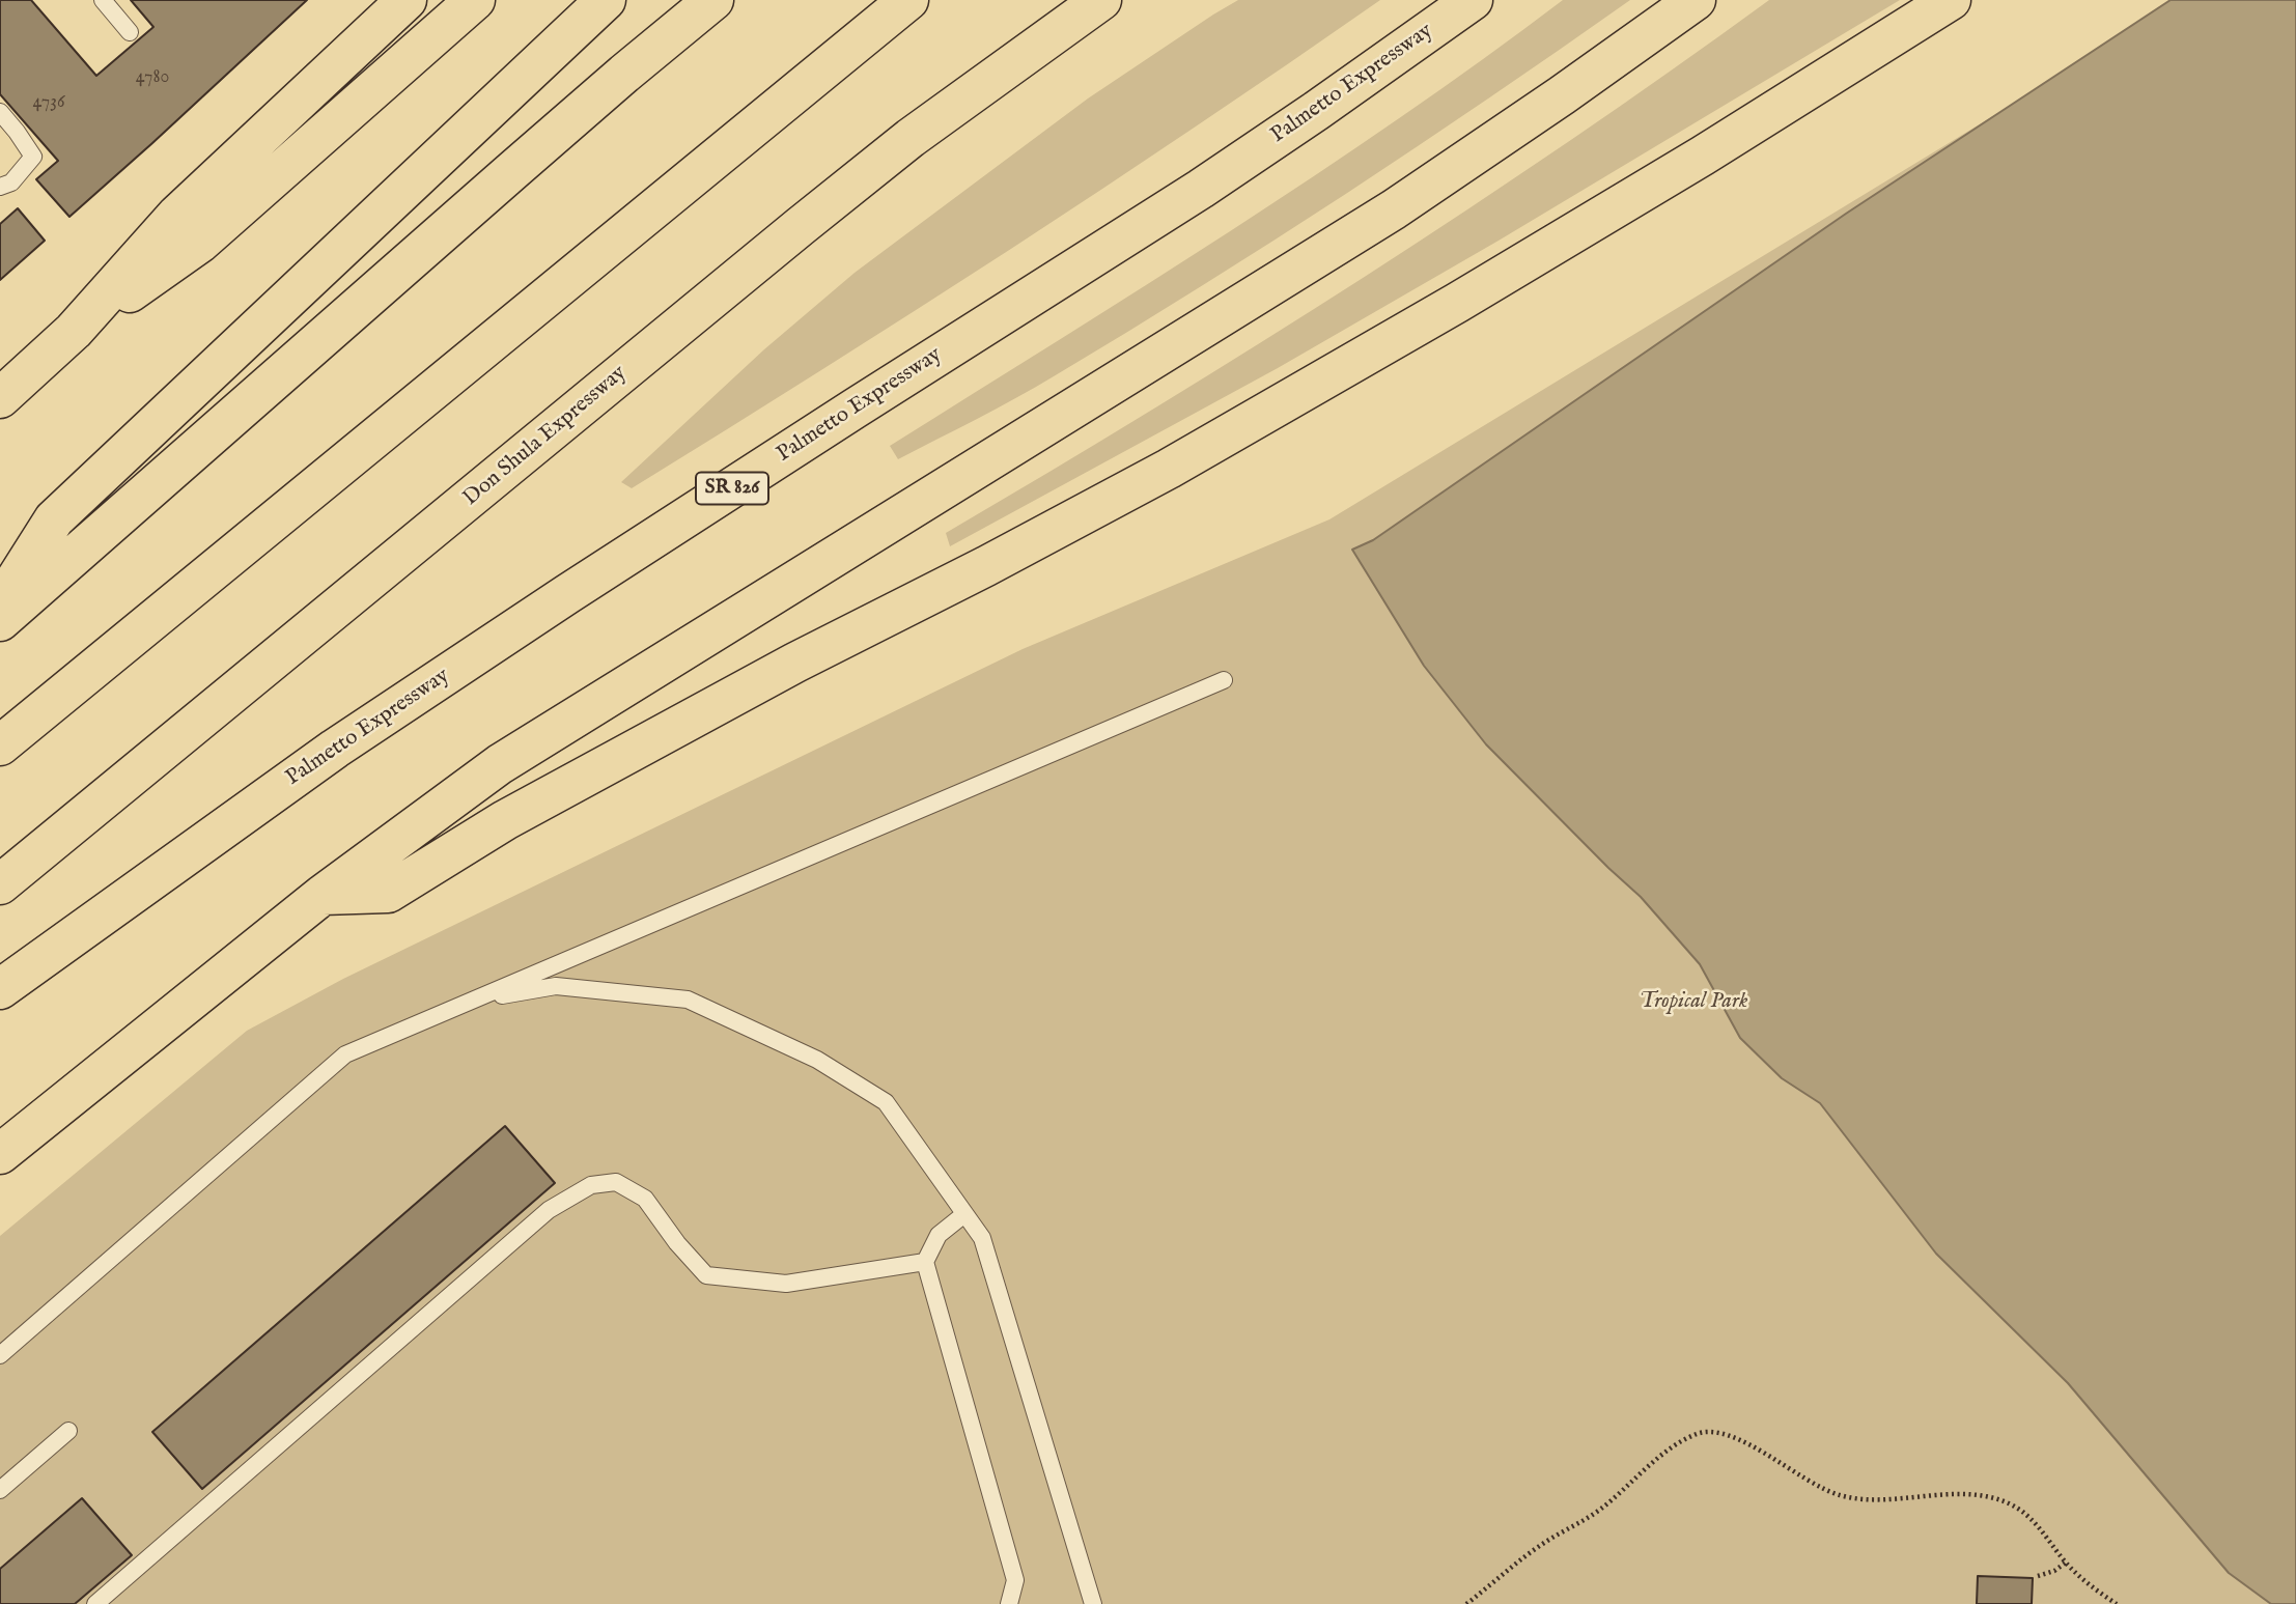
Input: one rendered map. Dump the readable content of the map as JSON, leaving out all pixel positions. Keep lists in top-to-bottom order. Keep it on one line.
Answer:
{"streets":{"highway":["Palmetto Expressway","Don Shula Expressway","SR 826"]},"parks":["Tropical Park"],"house_numbers":["4780","4736"]}
